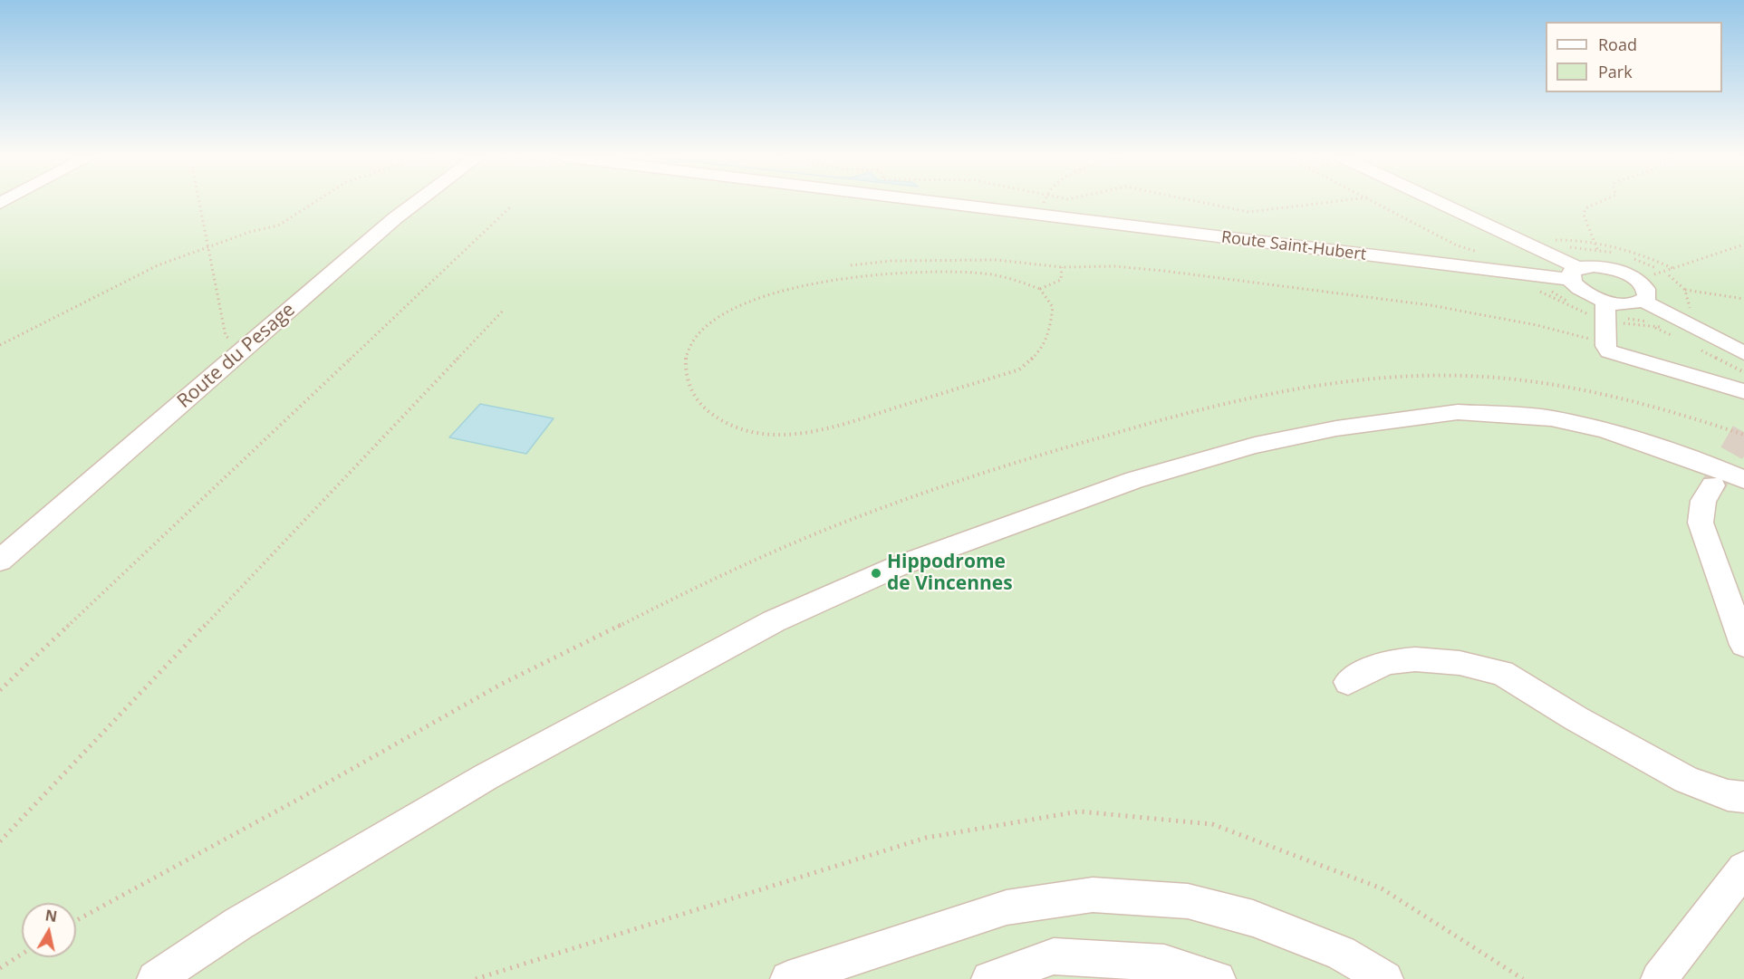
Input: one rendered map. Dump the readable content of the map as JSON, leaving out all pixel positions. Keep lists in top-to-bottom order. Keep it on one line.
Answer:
{"streets":{"street":["Route Saint-Hubert","Route du Pesage"]},"places":["Hippodrome de Vincennes"],"legend":["Road","Park"],"north":"top"}
